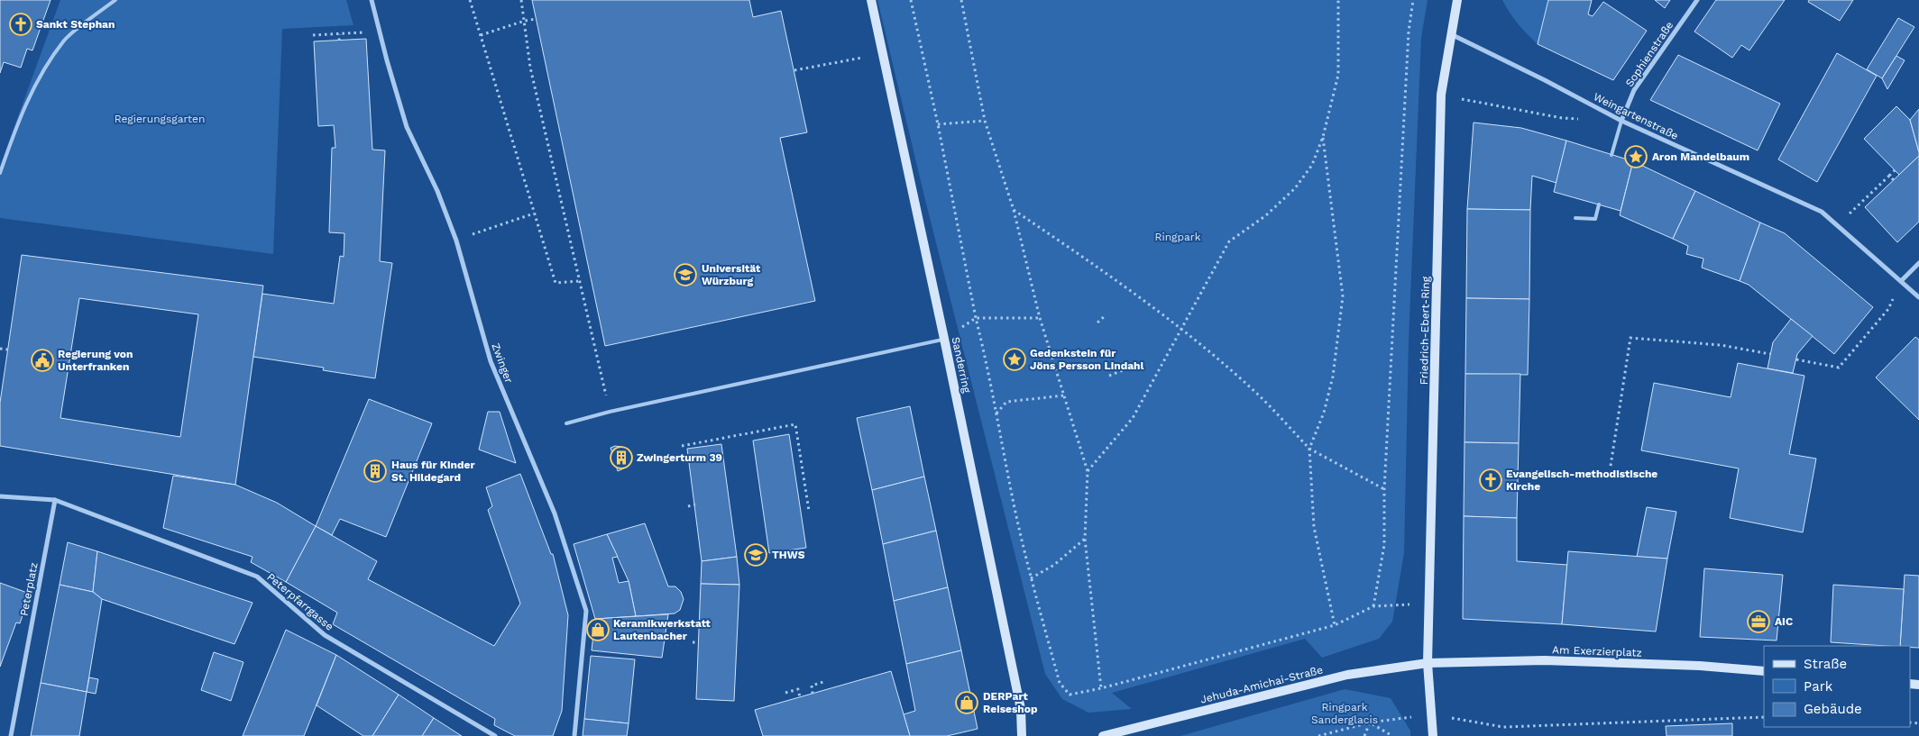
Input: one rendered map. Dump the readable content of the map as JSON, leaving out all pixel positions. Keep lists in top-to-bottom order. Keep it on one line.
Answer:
{"streets":{"street":["Sophienstraße","Weingartenstraße","Friedrich-Ebert-Ring","Zwinger","Sanderring","Peterplatz","Peterpfarrgasse","Am Exerzierplatz","Jehuda-Amichai-Straße"]},"crossings":[["Sophienstraße","Weingartenstraße"],["Weingartenstraße","Friedrich-Ebert-Ring"],["Friedrich-Ebert-Ring","Am Exerzierplatz"],["Friedrich-Ebert-Ring","Jehuda-Amichai-Straße"],["Peterplatz","Peterpfarrgasse"],["Am Exerzierplatz","Jehuda-Amichai-Straße"]],"parks":["Regierungsgarten","Ringpark","Ringpark Sanderglacis"],"places":{"church":["Sankt Stephan","Evangelisch-methodistische Kirche"],"place":["Aron Mandelbaum","Gedenkstein für Jöns Persson Lindahl"],"school or university":["Universität Würzburg","THWS"],"public building":["Regierung von Unterfranken"],"building":["Zwingerturm 39","Haus für Kinder St. Hildegard"],"office":["AIC"],"shop":["Keramikwerkstatt Lautenbacher","DERPart Reiseshop"]},"legend":["Straße","Park","Gebäude"]}
